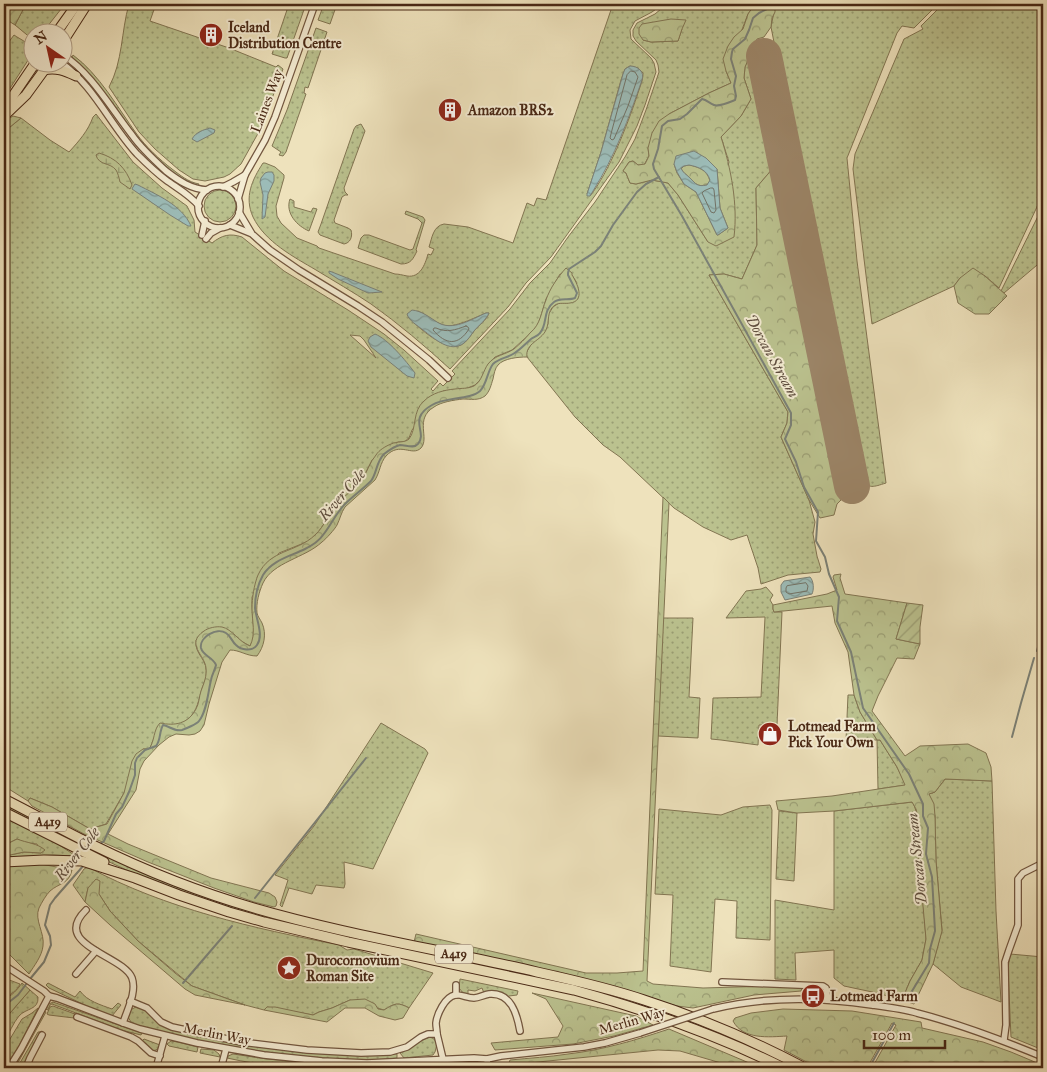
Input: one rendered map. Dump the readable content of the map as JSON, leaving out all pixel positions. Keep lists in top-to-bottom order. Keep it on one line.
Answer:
{"streets":{"highway":["A419"],"street":["Laines Way","Merlin Way"]},"water":["Dorcan Stream","River Cole"],"places":{"building":["Iceland Distribution Centre","Amazon BRS2"],"shop":["Lotmead Farm Pick Your Own"],"place":["Durocornovium Roman Site"],"bus stop":["Lotmead Farm"]},"scale_bar":"100 m","north":"top left"}
